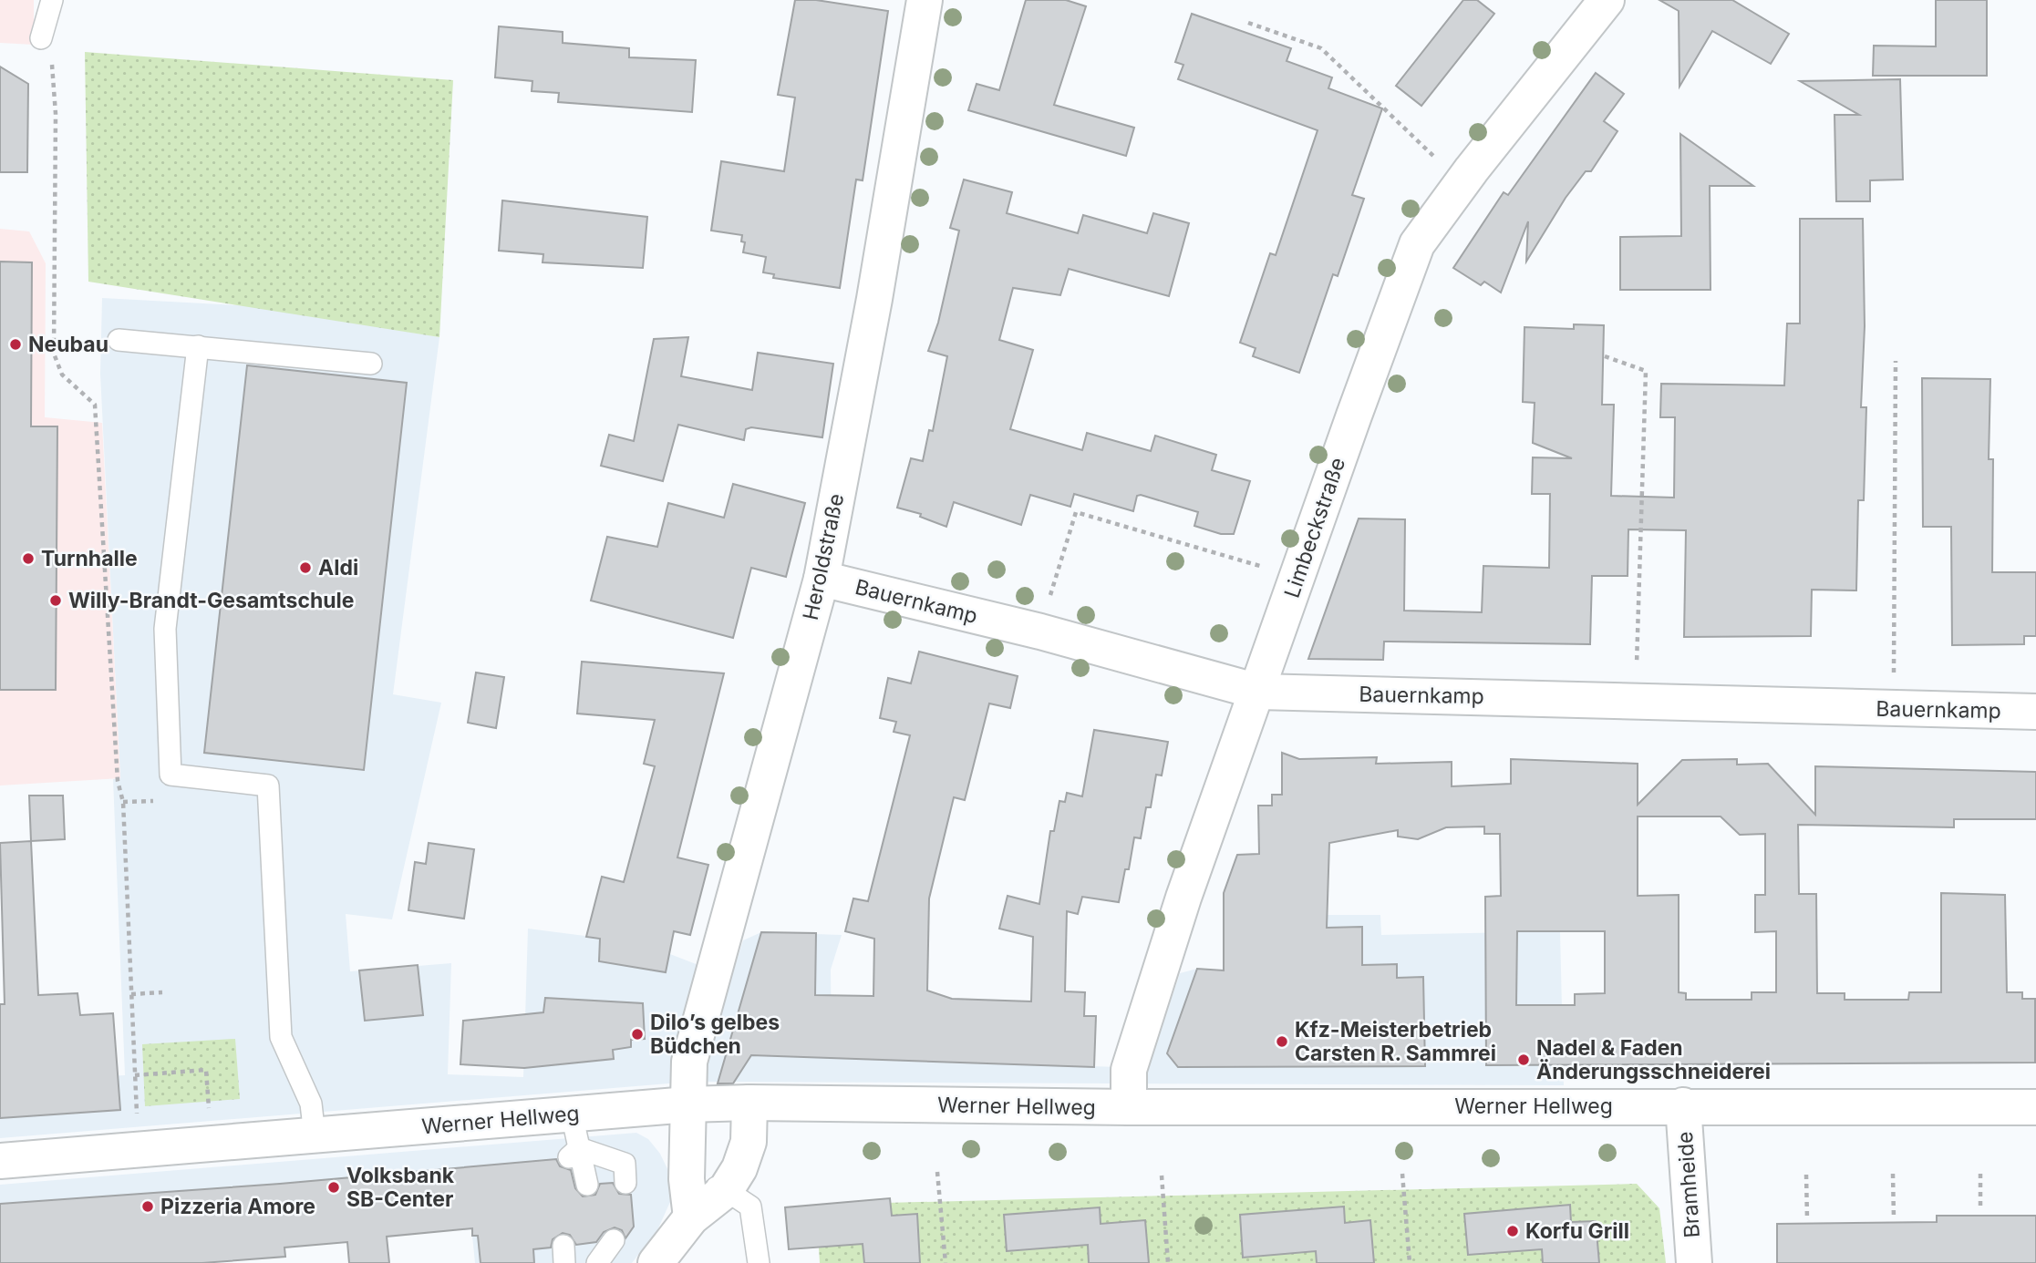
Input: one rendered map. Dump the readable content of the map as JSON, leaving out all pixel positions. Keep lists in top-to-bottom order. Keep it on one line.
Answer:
{"streets":{"street":["Limbeckstraße","Heroldstraße","Bauernkamp","Werner Hellweg","Bramheide"]},"crossings":[["Limbeckstraße","Bauernkamp"],["Limbeckstraße","Werner Hellweg"],["Heroldstraße","Bauernkamp"],["Heroldstraße","Werner Hellweg"],["Werner Hellweg","Bramheide"]],"places":["Neubau","Turnhalle","Aldi","Willy-Brandt-Gesamtschule","Diloʼs gelbes Büdchen","Kfz-Meisterbetrieb Carsten R. Sammrei","Nadel & Faden Änderungsschneiderei","Volksbank SB-Center","Pizzeria Amore","Korfu Grill"]}
